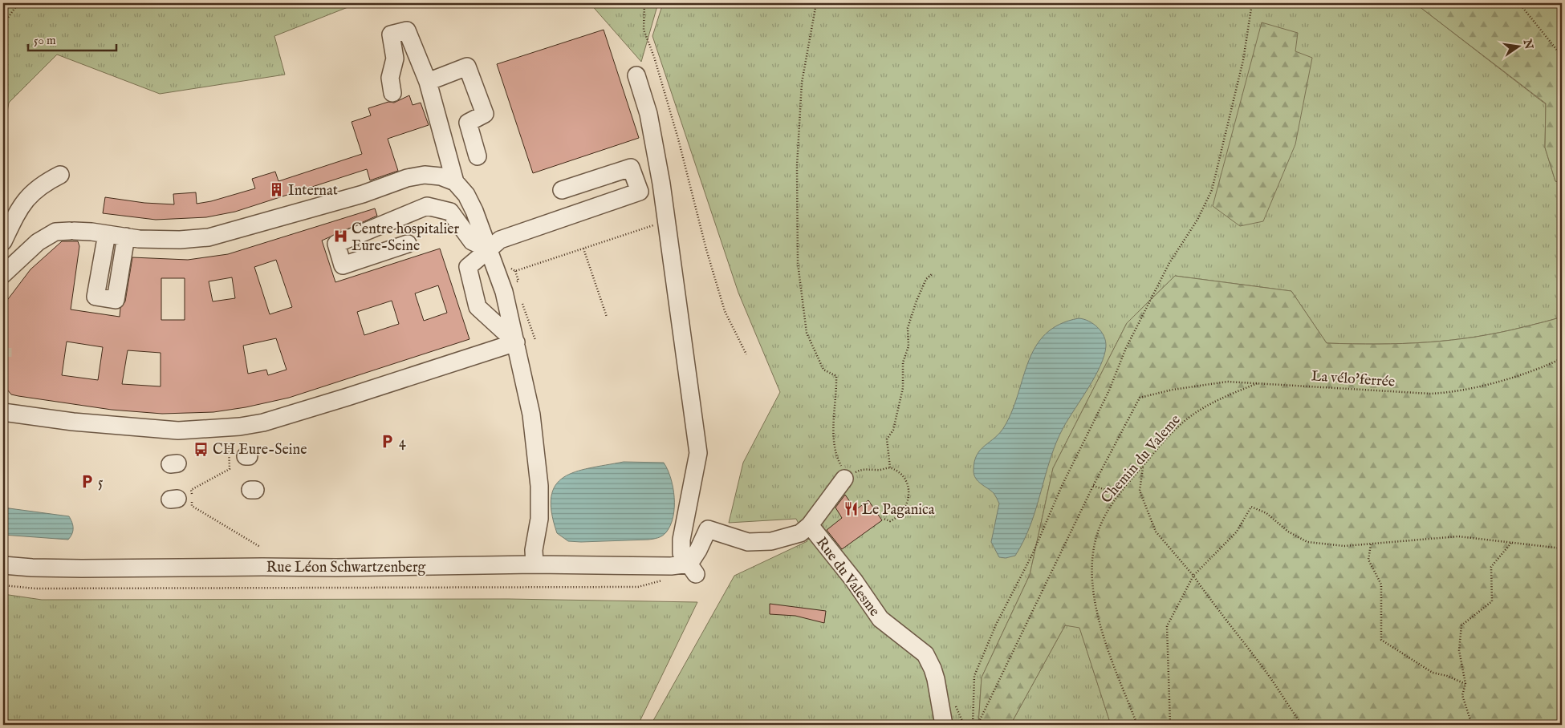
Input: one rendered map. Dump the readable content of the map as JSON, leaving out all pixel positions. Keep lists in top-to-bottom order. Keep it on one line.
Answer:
{"streets":{"street":["Rue Léon Schwartzenberg","Rue du Valesme"],"path":["La vélo'ferrée","Chemin du Valeme"]},"crossings":[["La vélo'ferrée","Chemin du Valeme"]],"places":{"building":["Internat"],"hospital":["Centre hospitalier Eure-Seine"],"parking":["4","5"],"bus stop":["CH Eure-Seine"],"restaurant":["Le Paganica"]},"scale_bar":"50 m","north":"right"}
